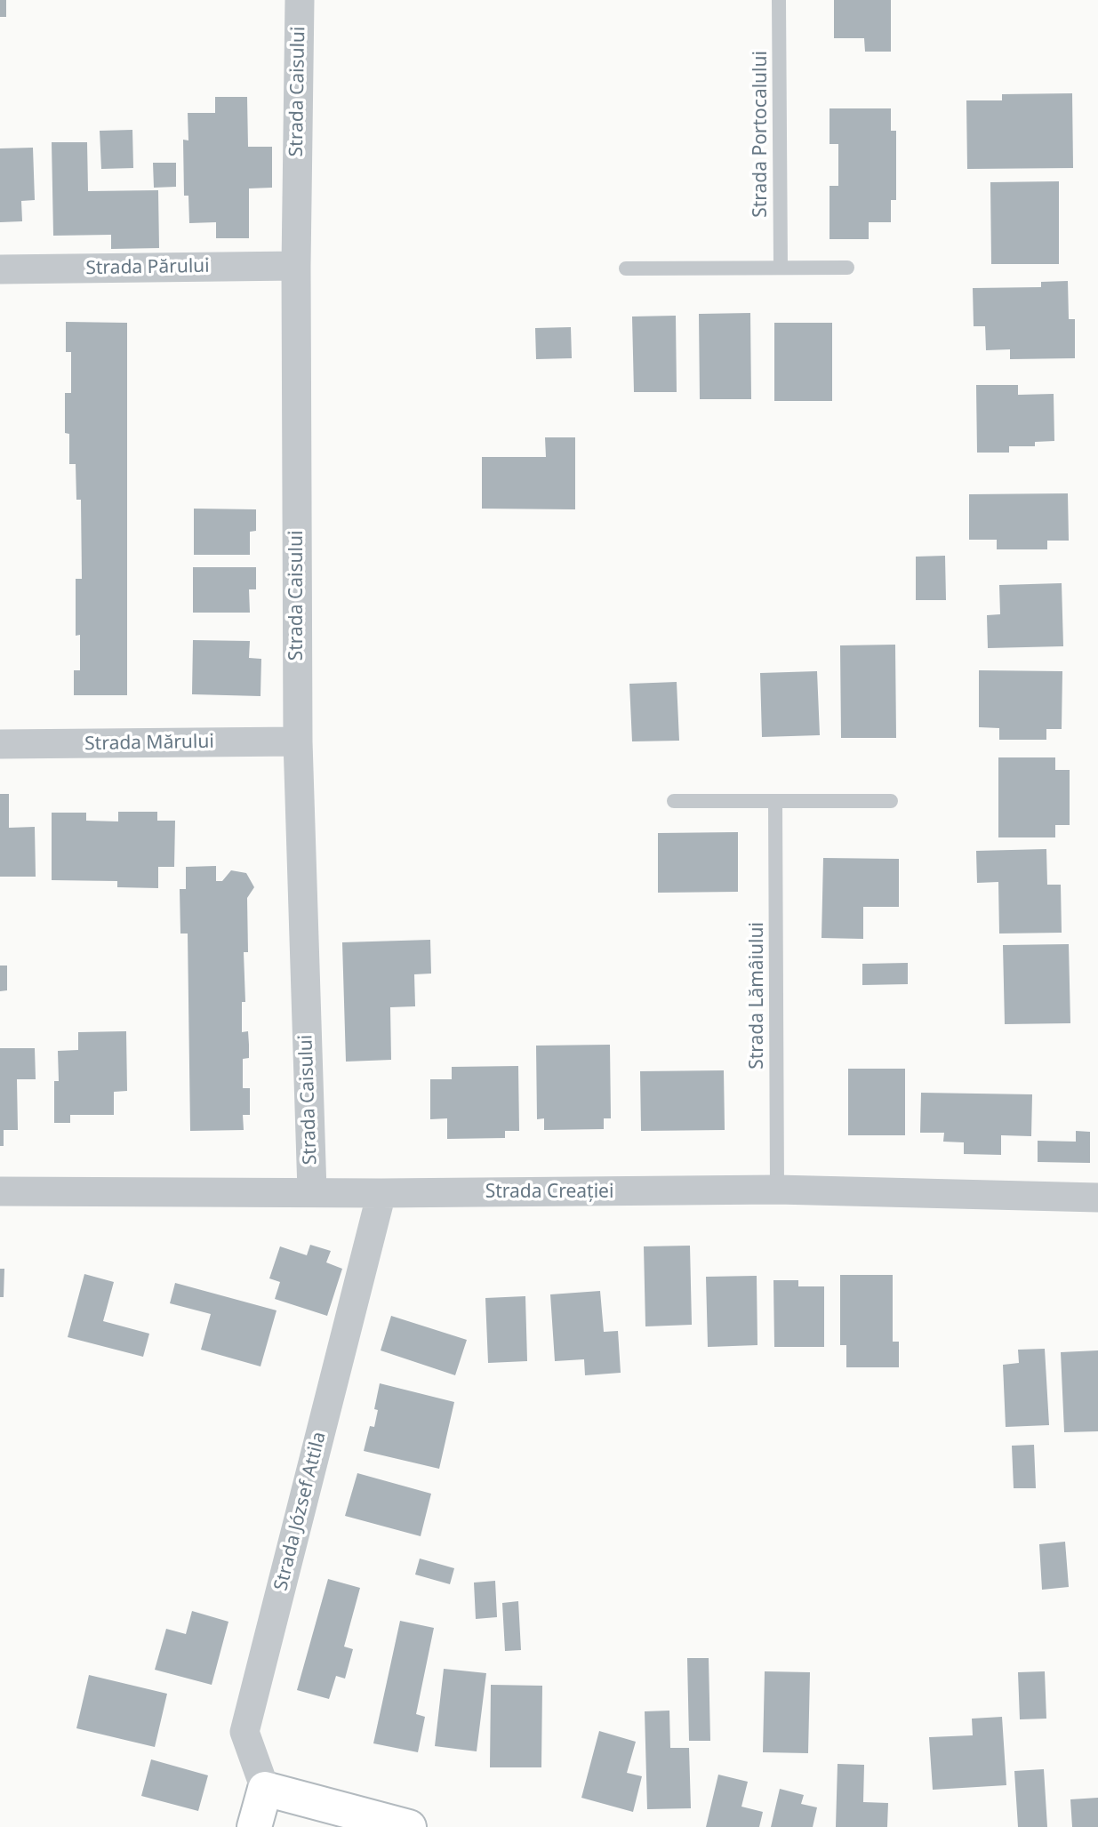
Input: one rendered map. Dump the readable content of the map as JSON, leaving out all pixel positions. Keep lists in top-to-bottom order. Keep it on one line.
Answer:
{"streets":{"street":["Strada Caisului","Strada Părului","Strada Mărului","Strada Creației","Strada József Attila"],"lane":["Strada Portocalului","Strada Lămâiului"]},"crossings":[["Strada Caisului","Strada Părului"],["Strada Caisului","Strada Mărului"],["Strada Caisului","Strada Creației"],["Strada Lămâiului","Strada Creației"],["Strada Creației","Strada József Attila"]]}
